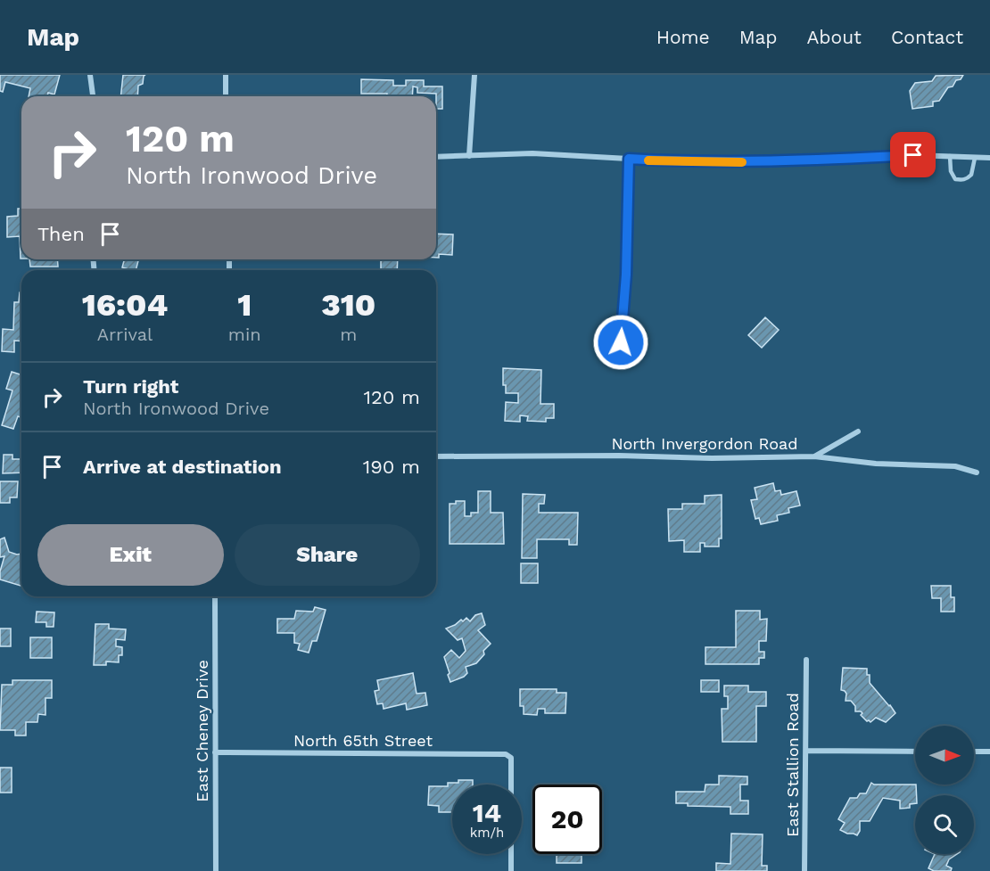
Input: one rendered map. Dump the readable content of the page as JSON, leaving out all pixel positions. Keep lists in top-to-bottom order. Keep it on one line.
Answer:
{"streets":{"street":["North Invergordon Road","East Cheney Drive","North 65th Street","East Stallion Road"]},"crossings":[["East Cheney Drive","North 65th Street"]],"north":"right","page":{"header":"Map","nav":["Home","Map","About","Contact"],"turn":["120 m","North Ironwood Drive"],"then":"Then","eta":["16:04","Arrival","1","min","310","m"],"list":[{"name":"Turn right","note":"North Ironwood Drive","value":"120 m"},{"name":"Arrive at destination","value":"190 m"}],"buttons":["Exit","Share"],"speed":"14 km/h","limit":"20"}}
